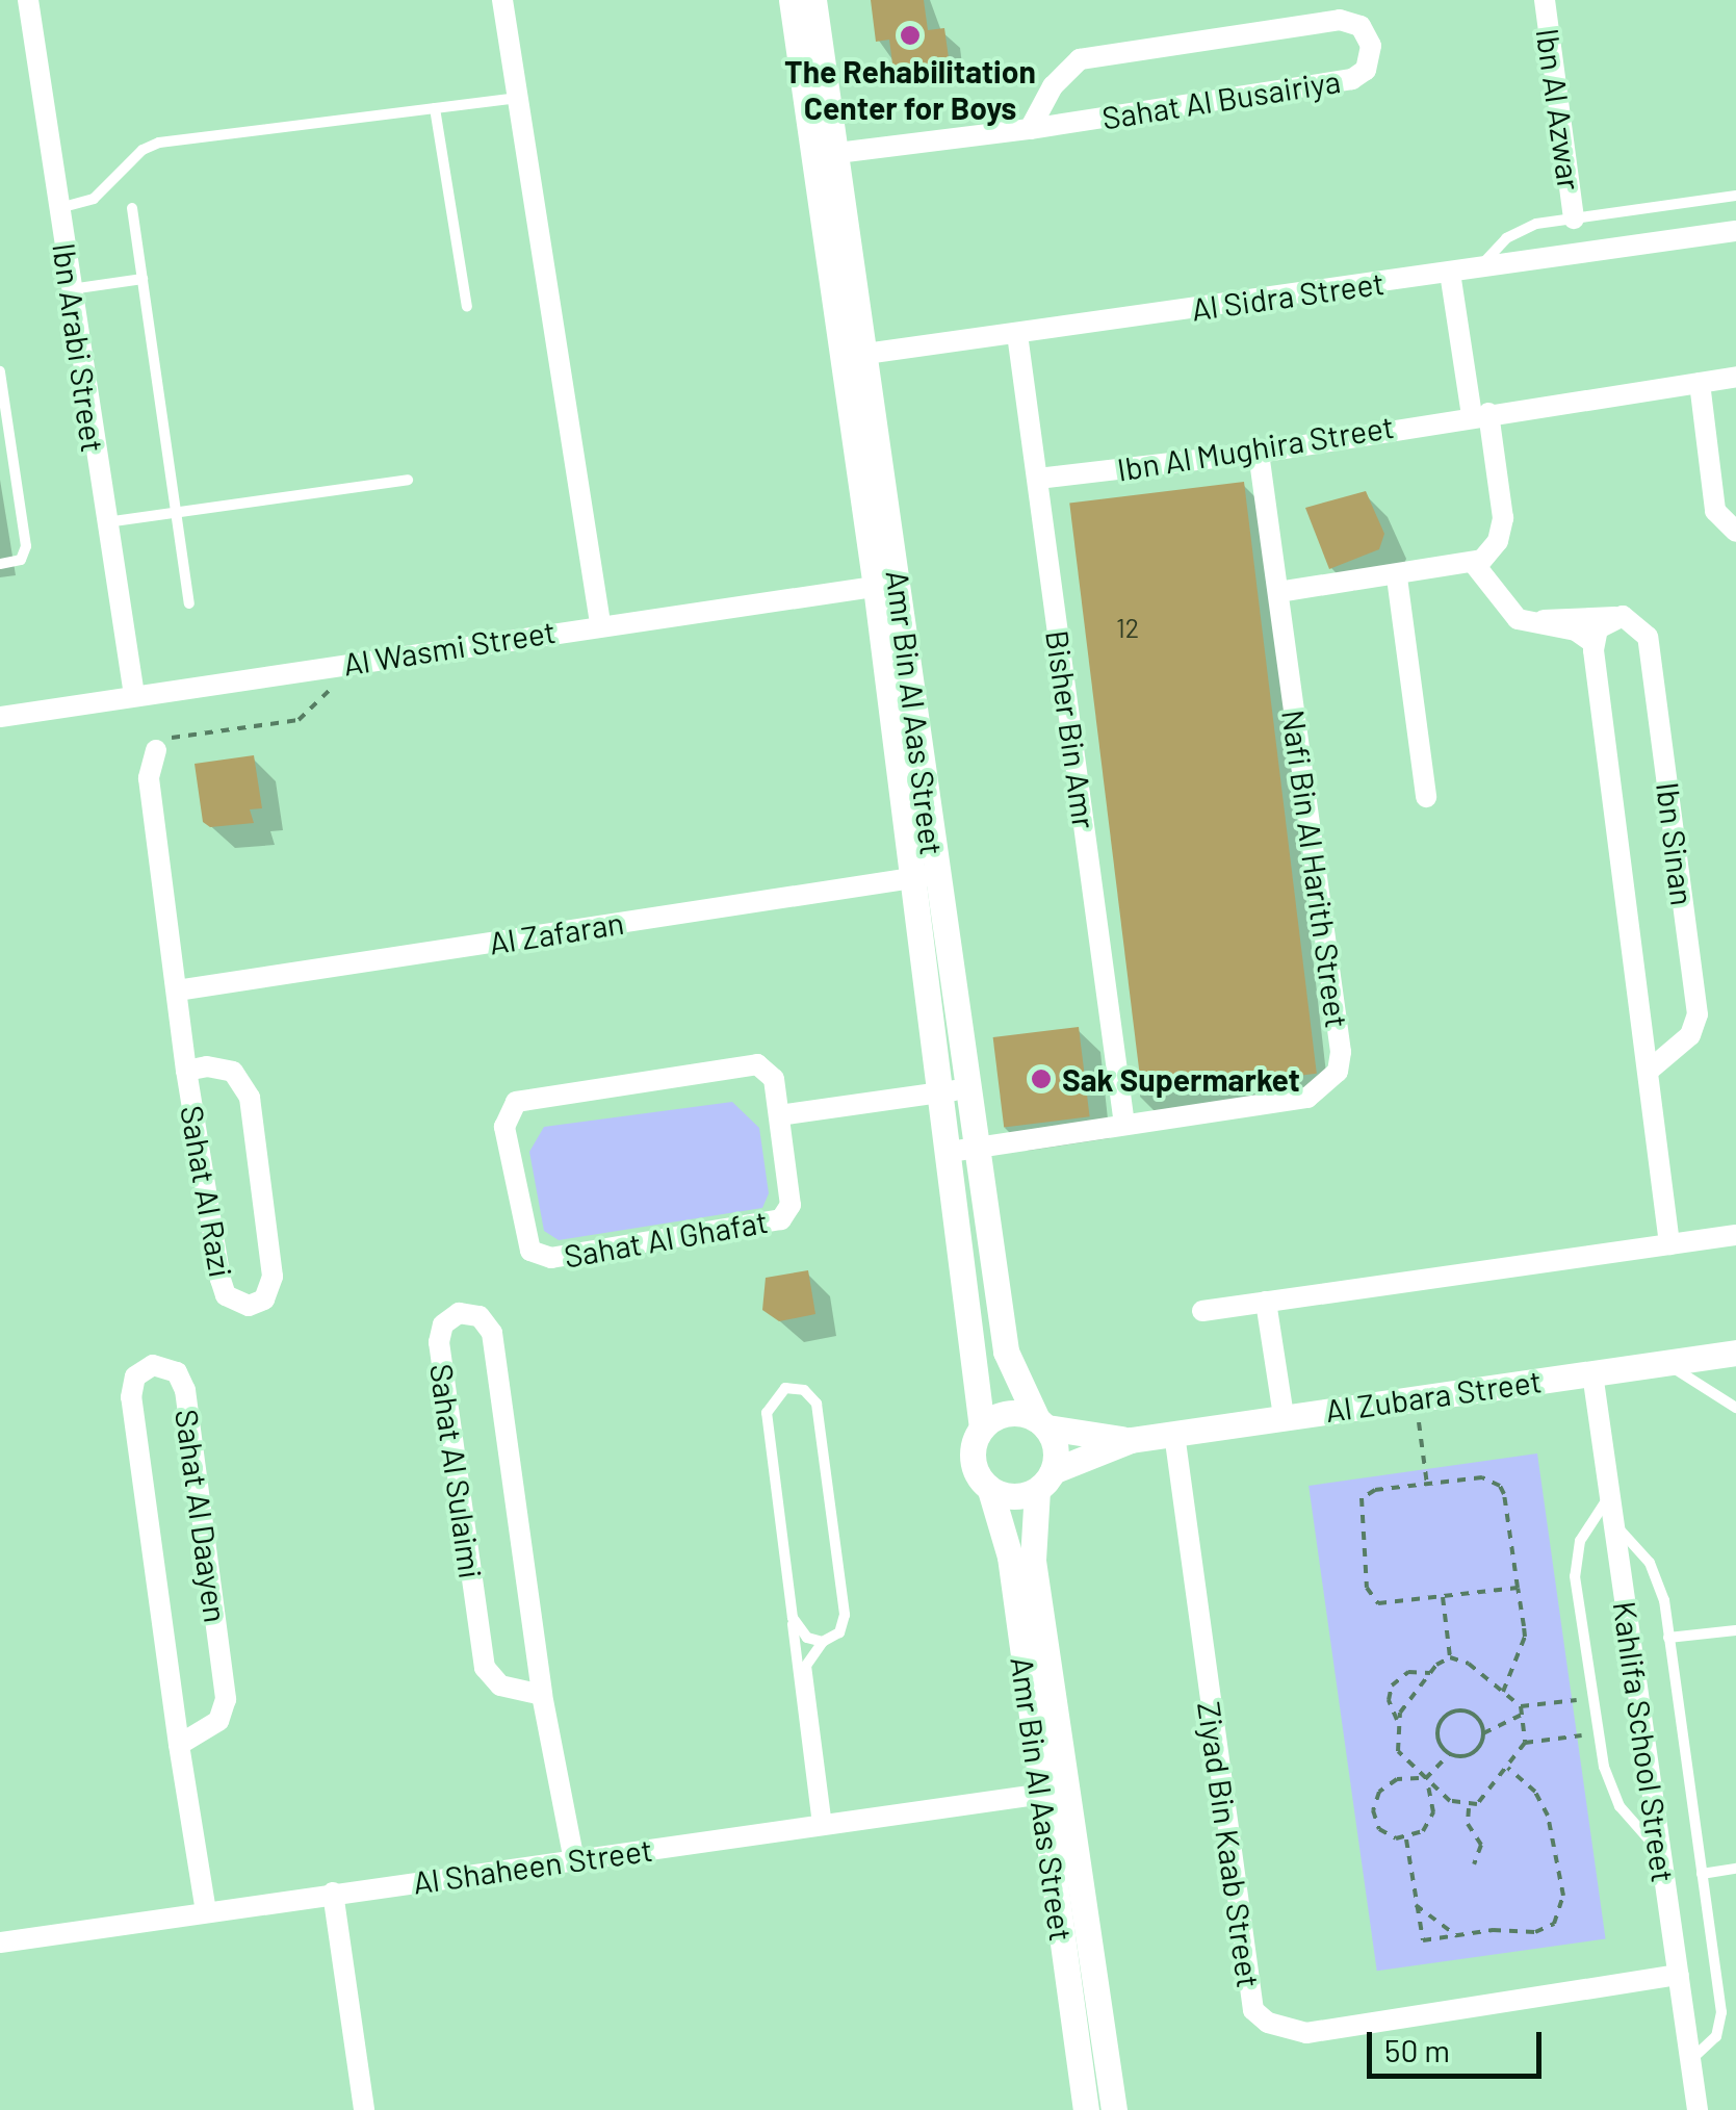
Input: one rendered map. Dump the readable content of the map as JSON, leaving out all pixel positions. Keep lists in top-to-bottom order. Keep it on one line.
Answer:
{"streets":{"street":["Sahat Al Busairiya","Ibn Al Azwar","Al Sidra Street","Ibn Arabi Street","Ibn Al Mughira Street","Al Wasmi Street","Amr Bin Al Aas Street","Bisher Bin Amr","Ibn Sinan","Nafi Bin Al Harith Street","Al Zafaran","Sahat Al Razi","Sahat Al Ghafat","Al Zubara Street","Sahat Al Sulaimi","Sahat Al Daayen","Kahlifa School Street","Ziyad Bin Kaab Street","Al Shaheen Street"]},"crossings":[["Sahat Al Busairiya","Amr Bin Al Aas Street"],["Al Sidra Street","Amr Bin Al Aas Street"],["Al Sidra Street","Bisher Bin Amr"],["Ibn Arabi Street","Al Wasmi Street"],["Ibn Al Mughira Street","Bisher Bin Amr"],["Ibn Al Mughira Street","Nafi Bin Al Harith Street"],["Al Wasmi Street","Amr Bin Al Aas Street"],["Amr Bin Al Aas Street","Nafi Bin Al Harith Street"],["Amr Bin Al Aas Street","Al Zafaran"],["Amr Bin Al Aas Street","Al Zubara Street"],["Amr Bin Al Aas Street","Al Shaheen Street"],["Bisher Bin Amr","Nafi Bin Al Harith Street"],["Al Zafaran","Sahat Al Razi"],["Al Zubara Street","Kahlifa School Street"],["Al Zubara Street","Ziyad Bin Kaab Street"],["Sahat Al Sulaimi","Al Shaheen Street"],["Sahat Al Daayen","Al Shaheen Street"],["Kahlifa School Street","Ziyad Bin Kaab Street"]],"places":["The Rehabilitation Center for Boys","Sak Supermarket"],"house_numbers":["12"],"scale_bar":"50 m"}
